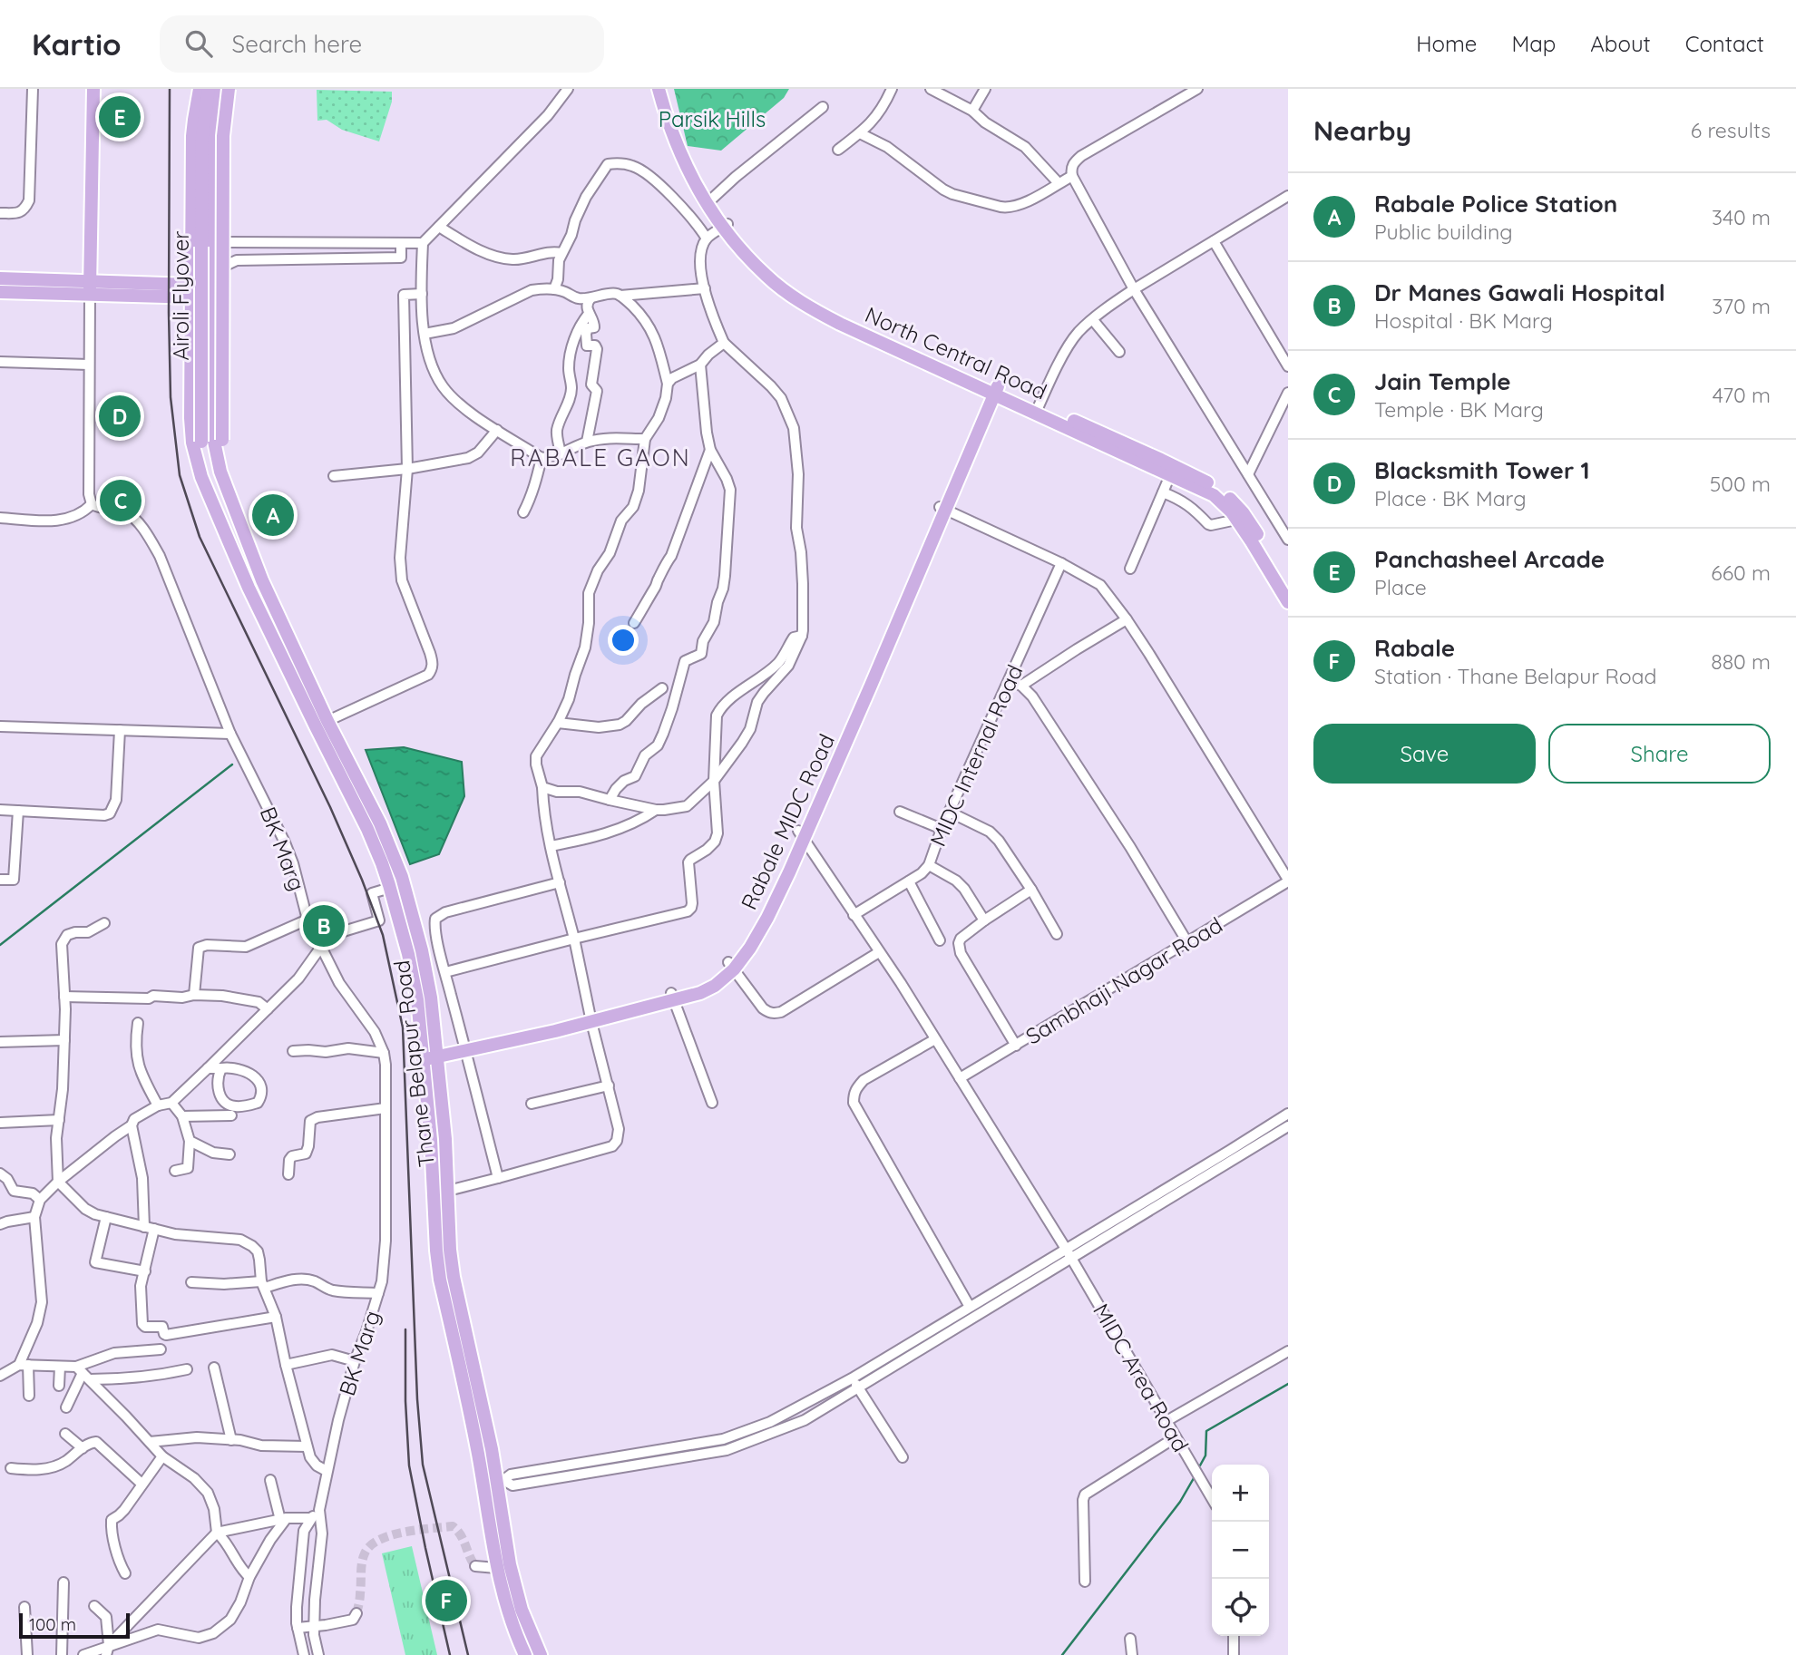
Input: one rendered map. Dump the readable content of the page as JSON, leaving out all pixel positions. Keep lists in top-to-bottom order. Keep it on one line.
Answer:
{"streets":{"main road":["Airoli Flyover","North Central Road","Rabale MIDC Road","Thane Belapur Road"],"street":["MIDC Internal Road","BK Marg","Sambhaji Nagar Road","MIDC Area Road"]},"crossings":[["Airoli Flyover","Thane Belapur Road"],["North Central Road","Rabale MIDC Road"],["MIDC Internal Road","MIDC Area Road"],["Rabale MIDC Road","Thane Belapur Road"],["Rabale MIDC Road","MIDC Area Road"],["Sambhaji Nagar Road","MIDC Area Road"]],"districts":["RABALE GAON"],"parks":["Parsik Hills"],"scale_bar":"100 m","page":{"header":"Kartio","search":"Search here","nav":["Home","Map","About","Contact"],"heading":["Nearby","6 results"],"pins":["E","D","C","A","B","F"],"list":[{"mark":"A","name":"Rabale Police Station","note":"Public building","value":"340 m"},{"mark":"B","name":"Dr Manes Gawali Hospital","note":"Hospital · BK Marg","value":"370 m"},{"mark":"C","name":"Jain Temple","note":"Temple · BK Marg","value":"470 m"},{"mark":"D","name":"Blacksmith Tower 1","note":"Place · BK Marg","value":"500 m"},{"mark":"E","name":"Panchasheel Arcade","note":"Place","value":"660 m"},{"mark":"F","name":"Rabale","note":"Station · Thane Belapur Road","value":"880 m"}],"buttons":["Save","Share"],"map_buttons":["+","−"],"scale":"100 m"}}
